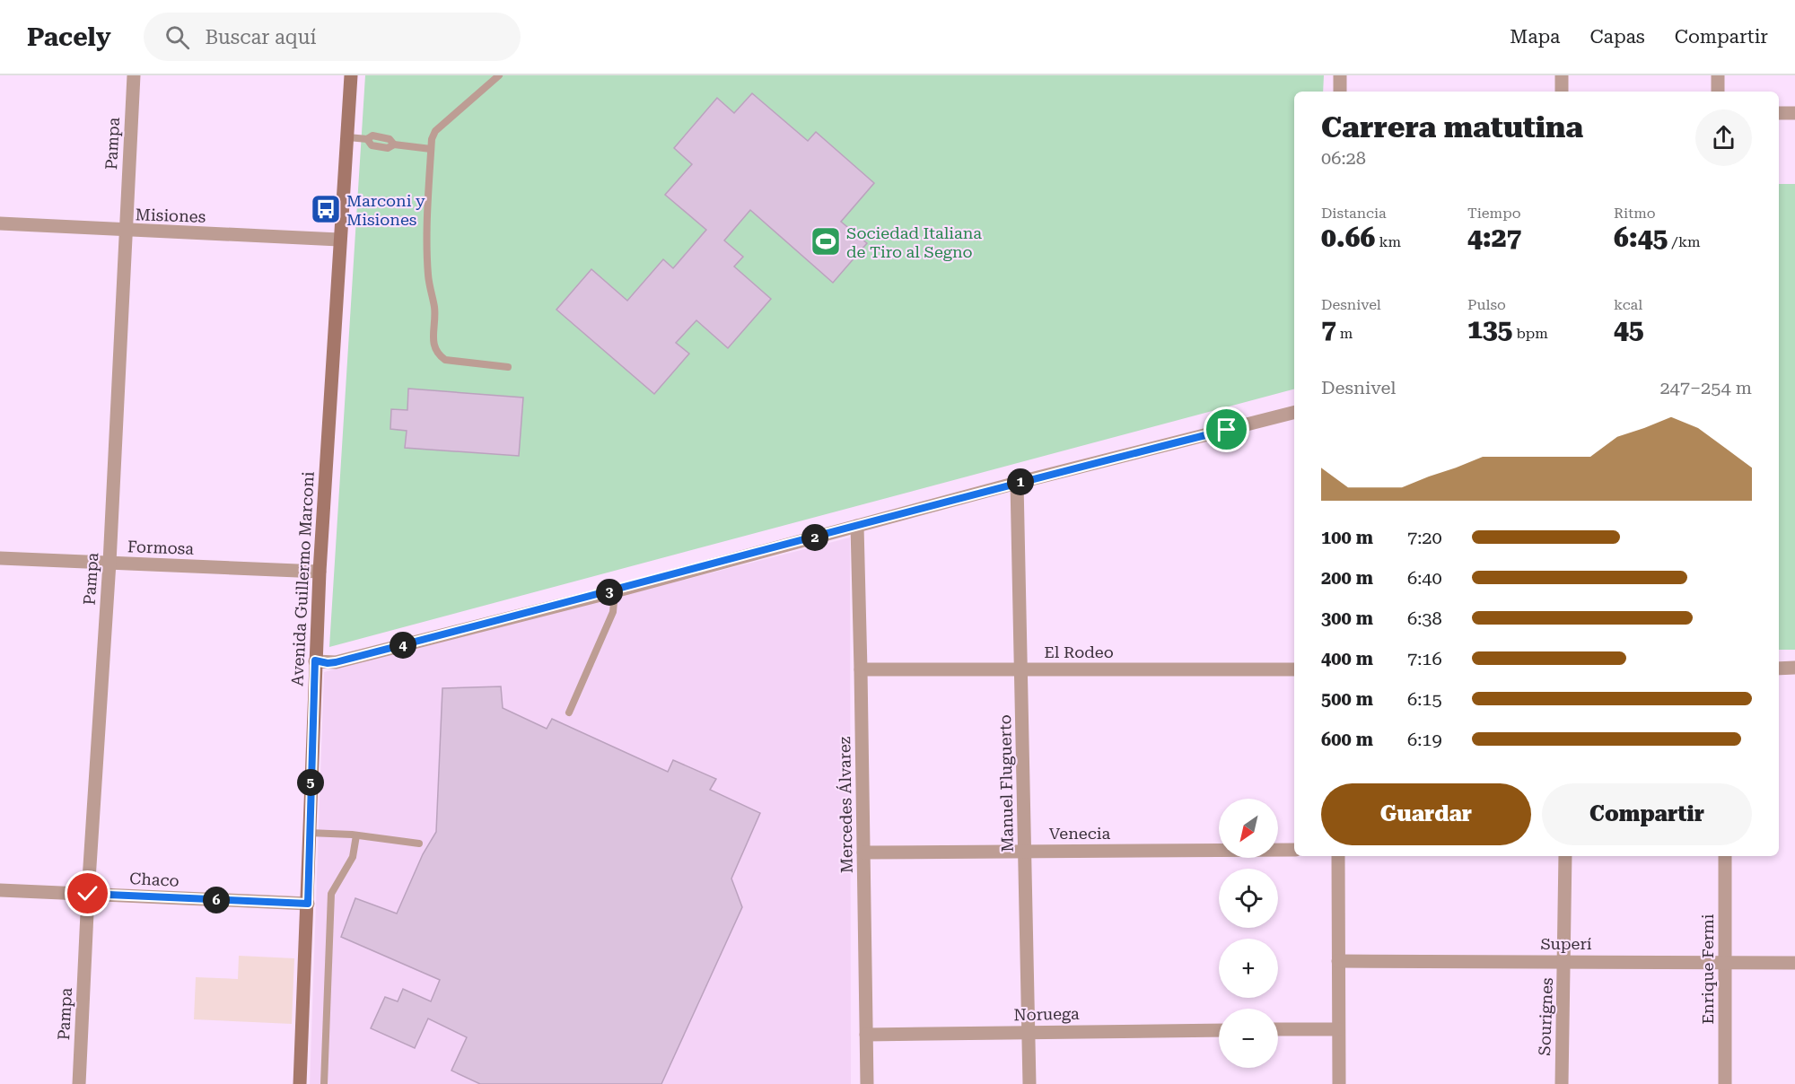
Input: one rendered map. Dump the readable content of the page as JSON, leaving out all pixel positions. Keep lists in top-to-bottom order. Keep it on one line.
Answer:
{"streets":{"main road":["Avenida Guillermo Marconi"],"street":["Pampa","Misiones","Formosa","El Rodeo","Manuel Fluguerto","Mercedes Álvarez","Venecia","Chaco","Superí","Enrique Fermi","Noruega","Sourignes"]},"crossings":[["Pampa","Misiones"],["Pampa","Formosa"],["Pampa","Chaco"],["Misiones","Avenida Guillermo Marconi"],["Formosa","Avenida Guillermo Marconi"],["Avenida Guillermo Marconi","Chaco"],["El Rodeo","Manuel Fluguerto"],["El Rodeo","Mercedes Álvarez"],["Manuel Fluguerto","Venecia"],["Manuel Fluguerto","Noruega"],["Mercedes Álvarez","Venecia"],["Mercedes Álvarez","Noruega"],["Superí","Enrique Fermi"],["Superí","Sourignes"]],"places":{"bus stop":["Marconi y Misiones"],"sports":["Sociedad Italiana de Tiro al Segno"]},"north":"bottom left","page":{"header":"Pacely","search":"Buscar aquí","nav":["Mapa","Capas","Compartir"],"heading":["Carrera matutina","06:28"],"stats":[["Distancia","0.66 km"],["Tiempo","4:27"],["Ritmo","6:45 /km"],["Desnivel","7 m"],["Pulso","135 bpm"],["kcal","45"]],"chart":["Desnivel","247–254 m"],"pins":["1","2","3","4","5","6"],"list":[{"name":"100 m","note":"7:20"},{"name":"200 m","note":"6:40"},{"name":"300 m","note":"6:38"},{"name":"400 m","note":"7:16"},{"name":"500 m","note":"6:15"},{"name":"600 m","note":"6:19"}],"buttons":["Guardar","Compartir"],"map_buttons":["+","−"]}}
